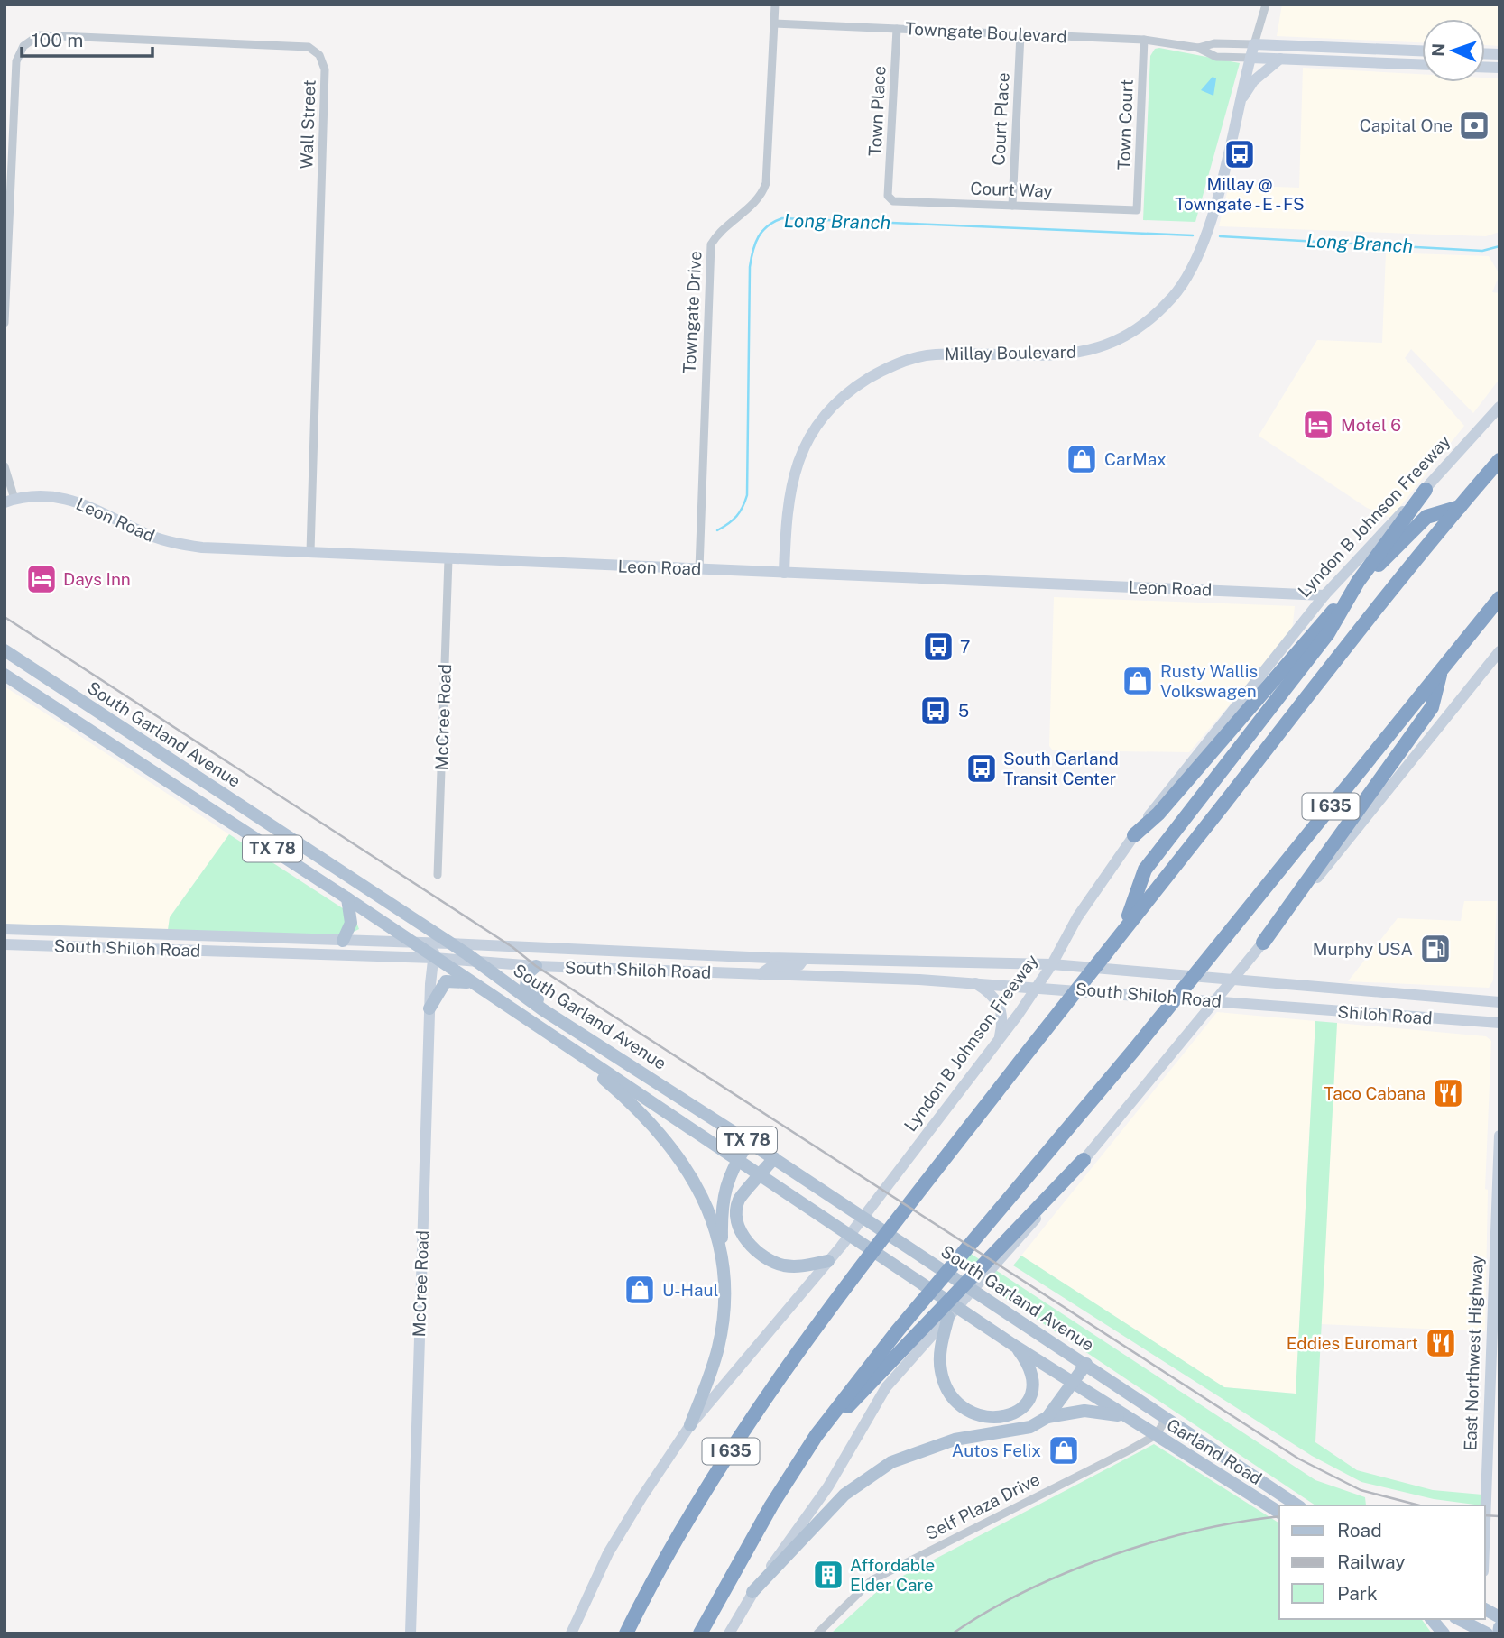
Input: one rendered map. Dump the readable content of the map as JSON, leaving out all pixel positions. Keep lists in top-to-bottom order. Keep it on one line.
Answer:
{"streets":{"highway":["I 635"],"main road":["Towngate Boulevard","Millay Boulevard","Lyndon B Johnson Freeway","Leon Road","McCree Road","South Garland Avenue","TX 78","South Shiloh Road","Shiloh Road","East Northwest Highway","Garland Road"],"street":["Town Place","Court Place","Wall Street","Town Court","Court Way","Towngate Drive","Self Plaza Drive"]},"crossings":[["Towngate Boulevard","Town Place"],["Towngate Boulevard","Court Place"],["Towngate Boulevard","Town Court"],["Towngate Boulevard","Towngate Drive"],["Towngate Boulevard","Millay Boulevard"],["Town Place","Court Way"],["Court Place","Court Way"],["Wall Street","Leon Road"],["Town Court","Court Way"],["Towngate Drive","Leon Road"],["Millay Boulevard","Leon Road"],["Lyndon B Johnson Freeway","Leon Road"],["Lyndon B Johnson Freeway","South Shiloh Road"],["Leon Road","McCree Road"],["McCree Road","South Garland Avenue"],["McCree Road","TX 78"],["McCree Road","South Shiloh Road"],["South Garland Avenue","South Shiloh Road"],["South Garland Avenue","Garland Road"],["South Garland Avenue","Self Plaza Drive"],["TX 78","South Shiloh Road"],["TX 78","Garland Road"],["South Shiloh Road","Shiloh Road"],["Garland Road","Self Plaza Drive"]],"water":["Long Branch"],"places":{"bank":["Capital One"],"bus stop":["Millay @ Towngate - E - FS","7","5","South Garland Transit Center"],"hotel":["Motel 6","Days Inn"],"shop":["CarMax","Rusty Wallis Volkswagen","U-Haul","Autos Felix"],"fuel station":["Murphy USA"],"restaurant":["Taco Cabana","Eddies Euromart"],"building":["Affordable Elder Care"]},"legend":["Road","Railway","Park"],"scale_bar":"100 m","north":"left"}
